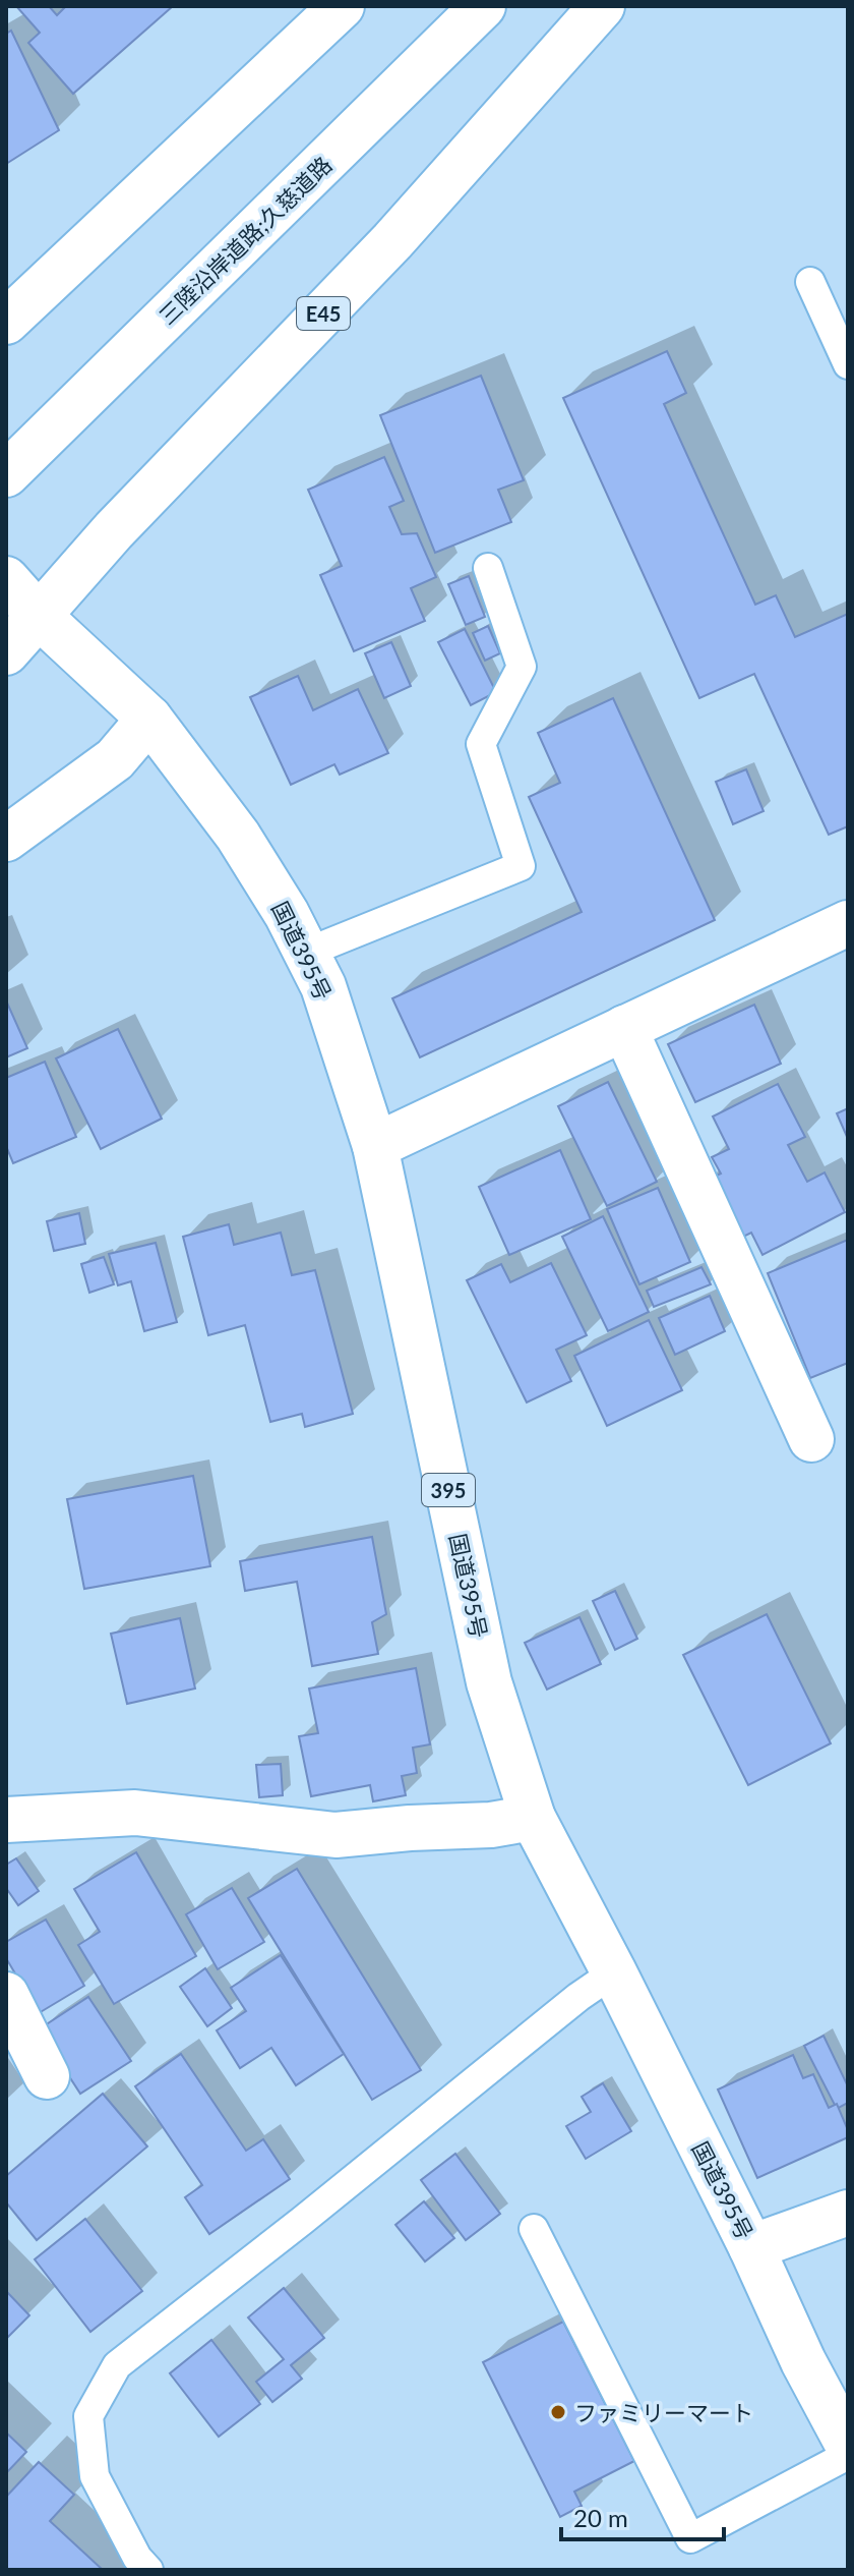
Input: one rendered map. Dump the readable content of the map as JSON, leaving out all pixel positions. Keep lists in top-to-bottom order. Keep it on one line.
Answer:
{"streets":{"main road":["三陸沿岸道路;久慈道路","E45","国道395号","395"]},"crossings":[["E45","国道395号"]],"places":["ファミリーマート"],"scale_bar":"20 m"}
